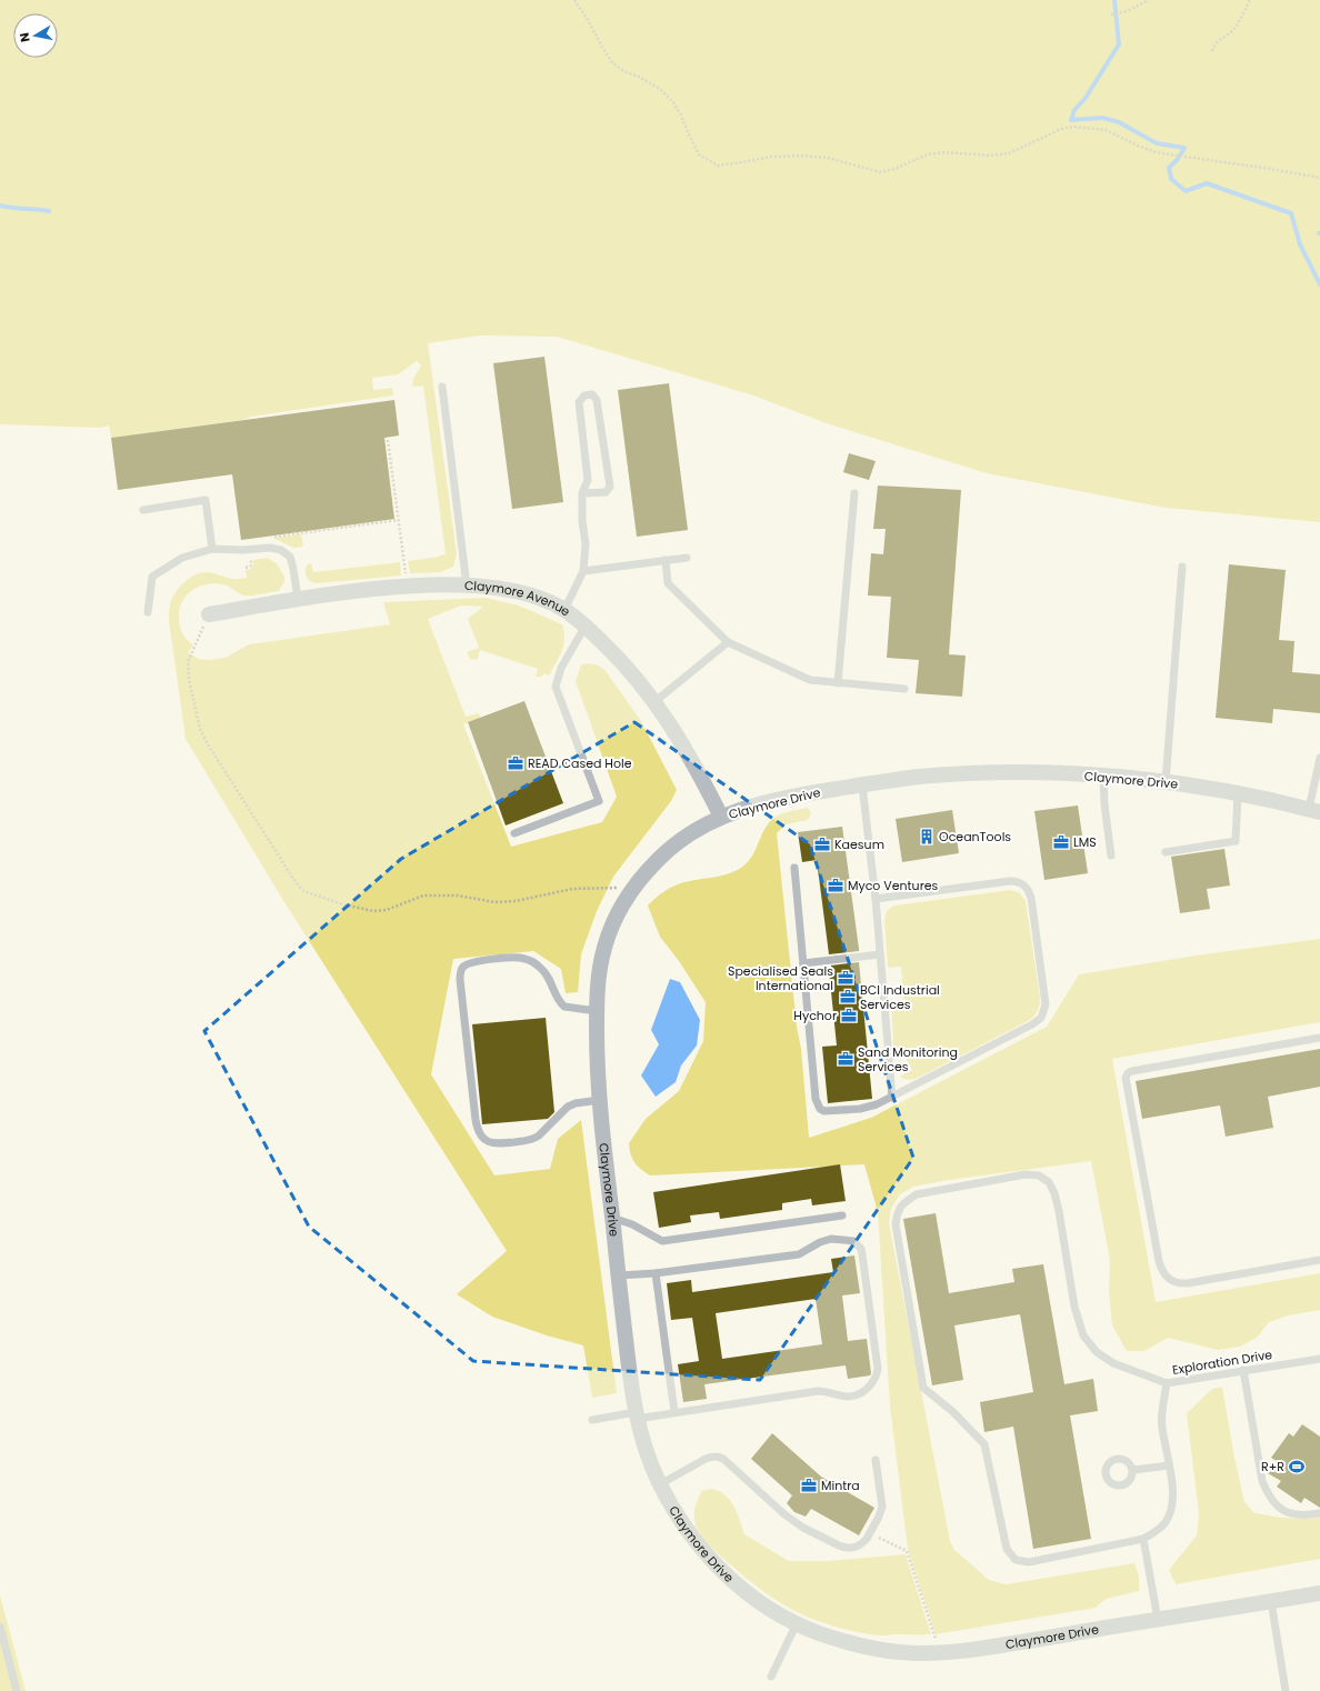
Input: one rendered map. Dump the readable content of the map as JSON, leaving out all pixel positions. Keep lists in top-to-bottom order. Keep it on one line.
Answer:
{"streets":{"street":["Claymore Avenue","Claymore Drive"],"lane":["Exploration Drive"]},"crossings":[["Claymore Avenue","Claymore Drive"]],"places":{"office":["READ Cased Hole","LMS","Kaesum","Myco Ventures","Specialised Seals International","BCI Industrial Services","Hychor","Sand Monitoring Services","Mintra"],"building":["OceanTools"],"sports":["R+R"]},"north":"left"}
